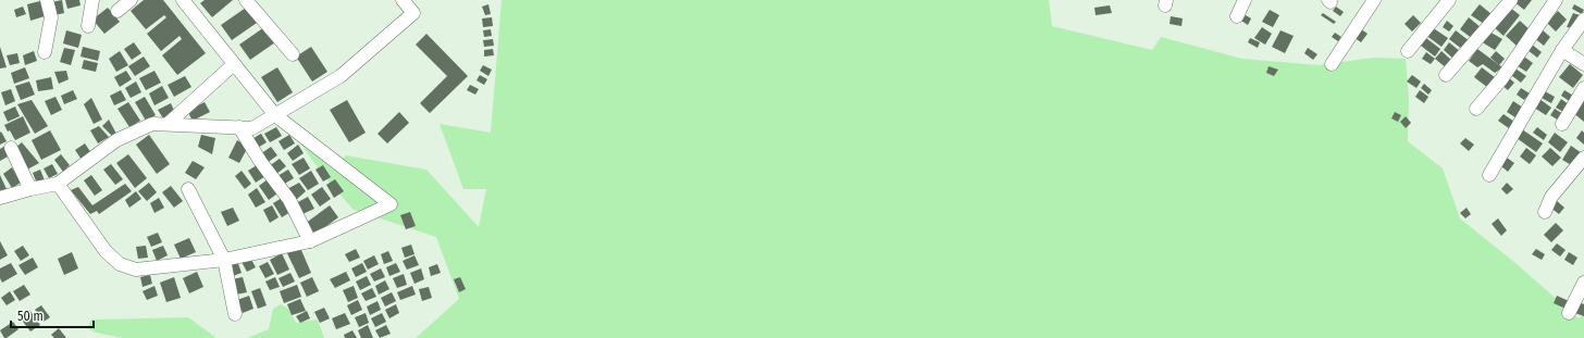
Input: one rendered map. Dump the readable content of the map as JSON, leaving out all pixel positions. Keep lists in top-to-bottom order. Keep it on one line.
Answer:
{"scale_bar":"50 m"}
